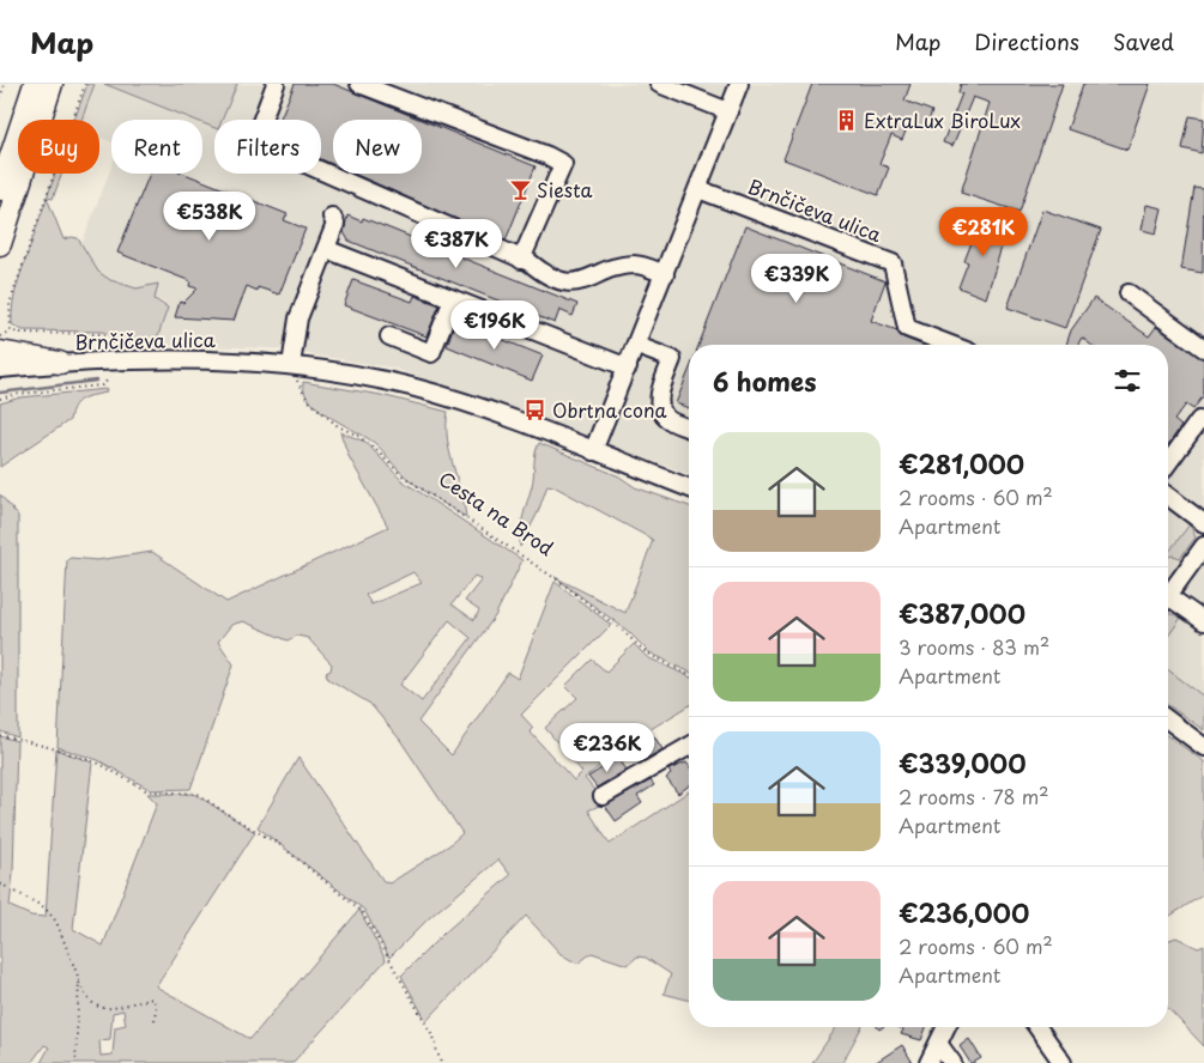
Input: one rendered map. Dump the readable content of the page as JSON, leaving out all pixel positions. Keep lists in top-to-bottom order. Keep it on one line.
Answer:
{"streets":{"street":["Brnčičeva ulica"],"path":["Cesta na Brod"]},"crossings":[["Brnčičeva ulica","Cesta na Brod"]],"places":{"building":["ExtraLux BiroLux"],"bar":["Siesta"],"bus stop":["Obrtna cona"]},"page":{"header":"Map","nav":["Map","Directions","Saved"],"chip":["Buy","Rent","Filters","New"],"price":["€538K","€281K","€387K","€339K","€196K","€236K"],"heading":"6 homes","list":[{"name":"€281,000","note":"2 rooms · 60 m² · Apartment"},{"name":"€387,000","note":"3 rooms · 83 m² · Apartment"},{"name":"€339,000","note":"2 rooms · 78 m² · Apartment"},{"name":"€236,000","note":"2 rooms · 60 m² · Apartment"}]}}
